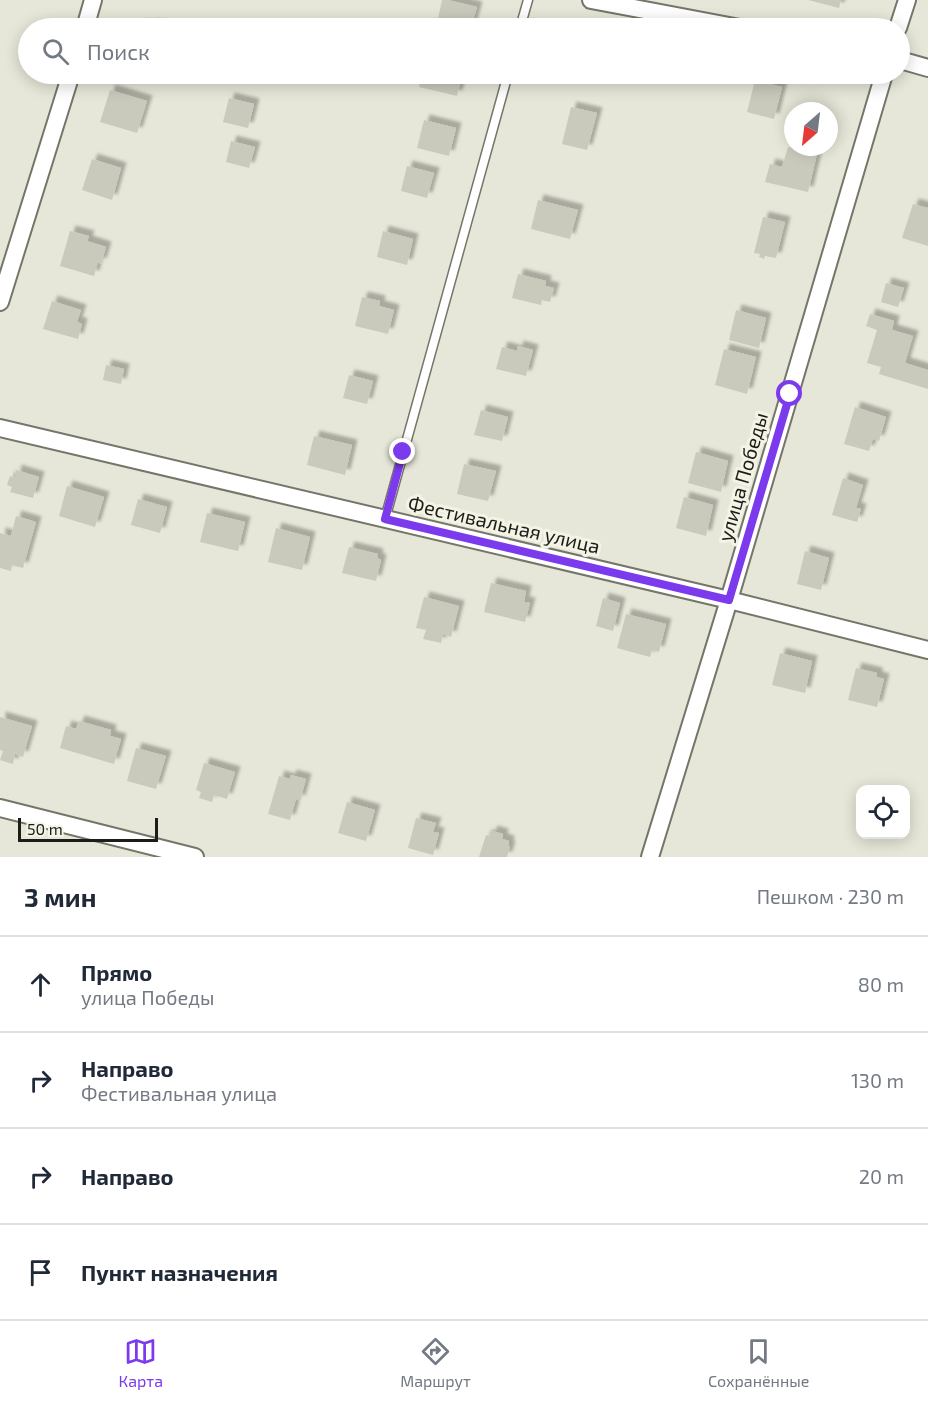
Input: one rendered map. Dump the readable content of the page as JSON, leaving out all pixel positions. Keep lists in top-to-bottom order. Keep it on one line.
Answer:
{"streets":{"street":["улица Победы","Фестивальная улица"]},"crossings":[["улица Победы","Фестивальная улица"]],"scale_bar":"50 m","north":"bottom left","page":{"search":"Поиск","scale":"50 m","heading":["3 мин","Пешком · 230 m"],"list":[["Прямо","улица Победы","80 m"],["Направо","Фестивальная улица","130 m"],["Направо","20 m"],"Пункт назначения"],"nav":["Карта","Маршрут","Сохранённые"]}}
